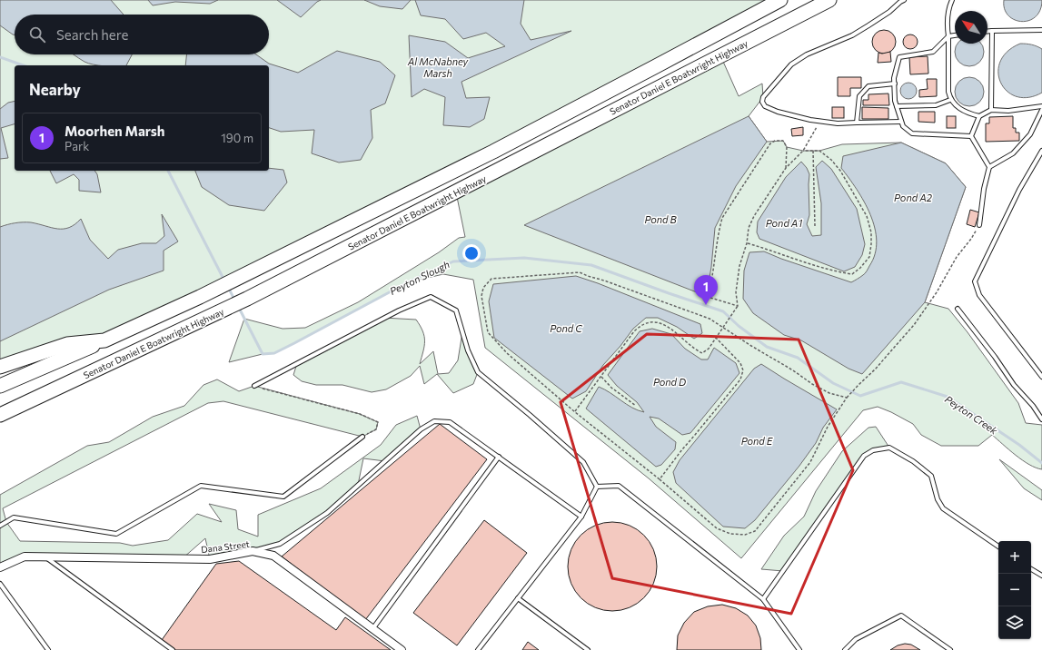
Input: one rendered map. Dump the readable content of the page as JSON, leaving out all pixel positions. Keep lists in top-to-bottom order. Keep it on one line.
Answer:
{"streets":{"highway":["Senator Daniel E Boatwright Highway"],"street":["Dana Street"]},"water":["Al McNabney Marsh","Pond A2","Pond B","Pond A1","Peyton Slough","Pond C","Pond D","Peyton Creek","Pond E"],"north":"top left","page":{"search":"Search here","heading":"Nearby","list":[{"mark":"1","name":"Moorhen Marsh","note":"Park","value":"190 m"}],"pins":"1","map_buttons":["+","−"]}}
